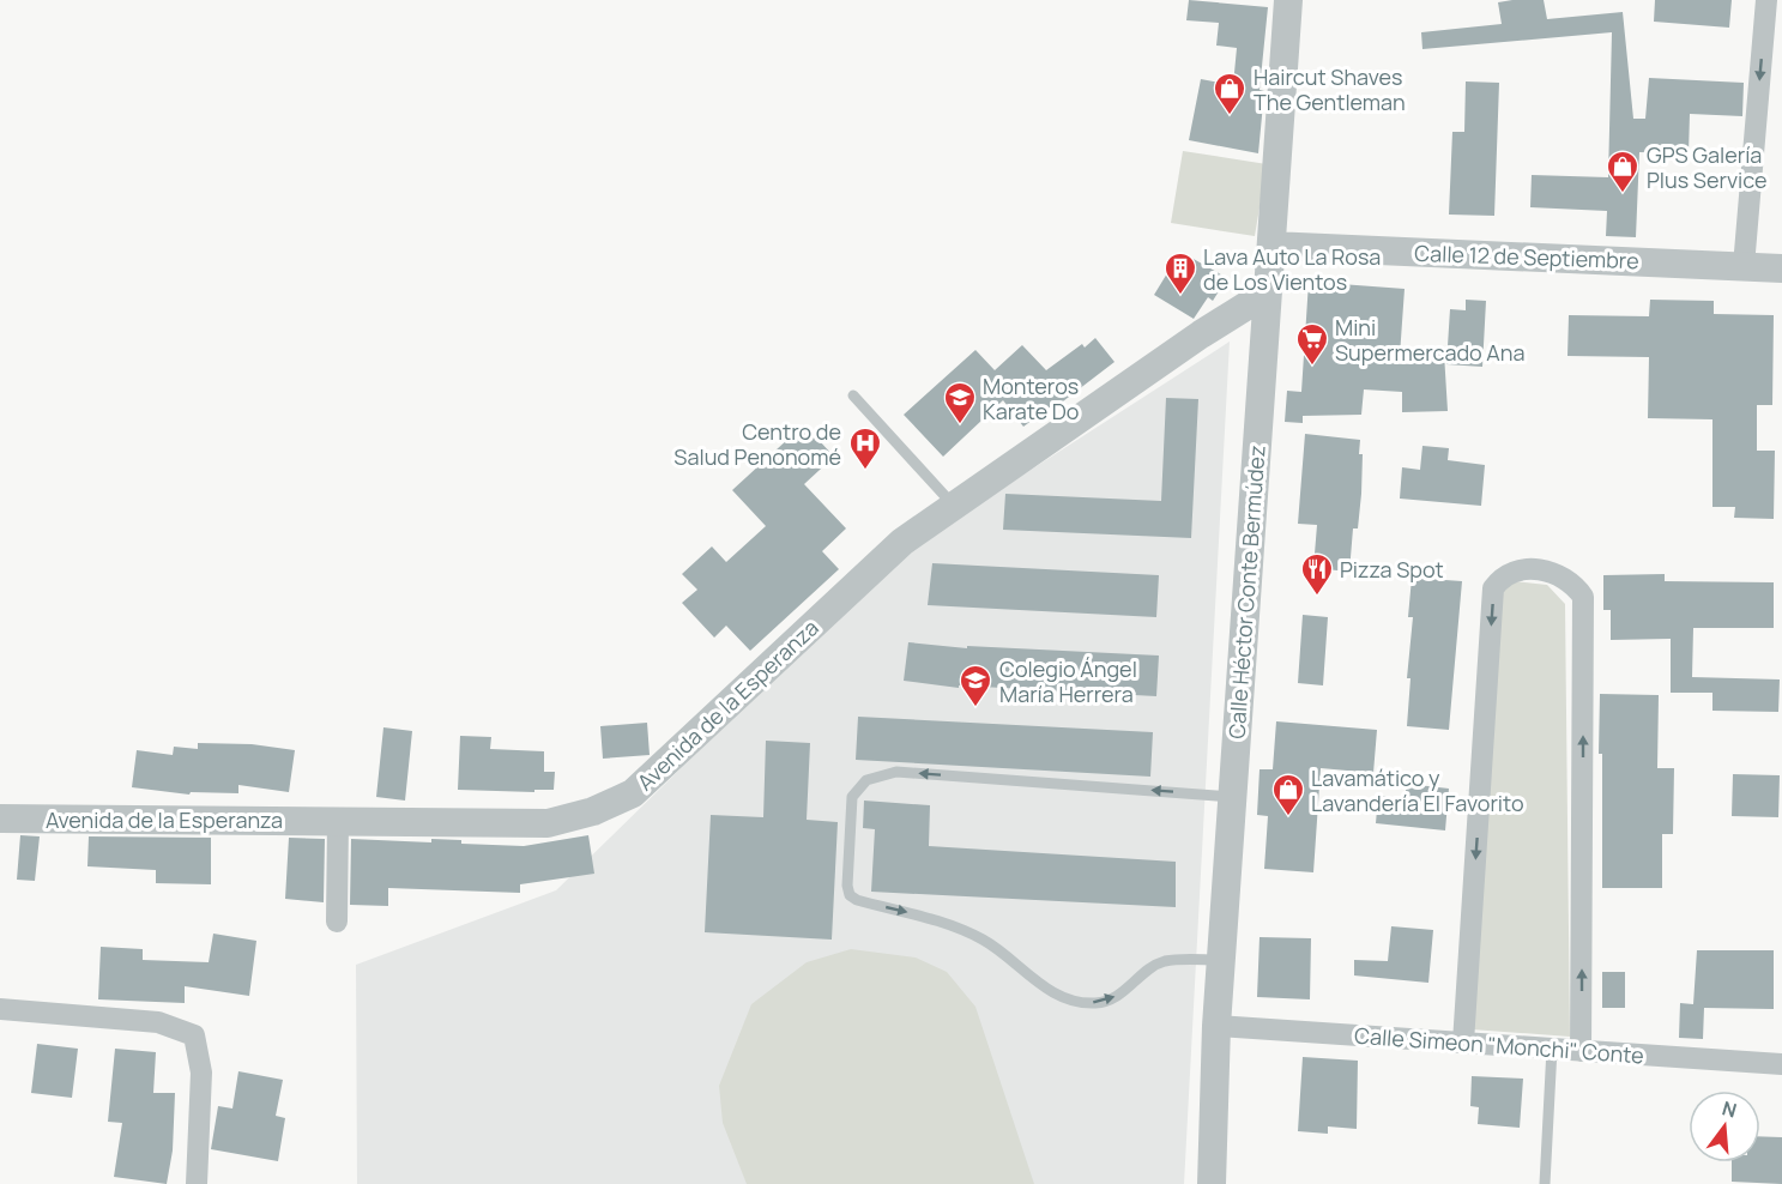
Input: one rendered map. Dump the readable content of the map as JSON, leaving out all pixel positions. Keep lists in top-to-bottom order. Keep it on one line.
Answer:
{"streets":{"street":["Calle 12 de Septiembre","Calle Héctor Conte Bermúdez","Avenida de la Esperanza","Calle Simeon \"Monchi\" Conte"]},"crossings":[["Calle 12 de Septiembre","Calle Héctor Conte Bermúdez"],["Calle Héctor Conte Bermúdez","Avenida de la Esperanza"],["Calle Héctor Conte Bermúdez","Calle Simeon \"Monchi\" Conte"]],"places":{"shop":["Haircut Shaves The Gentleman","GPS Galería Plus Service","Lavamático y Lavandería El Favorito"],"building":["Lava Auto La Rosa de Los Vientos"],"supermarket":["Mini Supermercado Ana"],"school or university":["Monteros Karate Do","Colegio Ángel María Herrera"],"hospital":["Centro de Salud Penonomé"],"restaurant":["Pizza Spot"]},"north":"top"}
